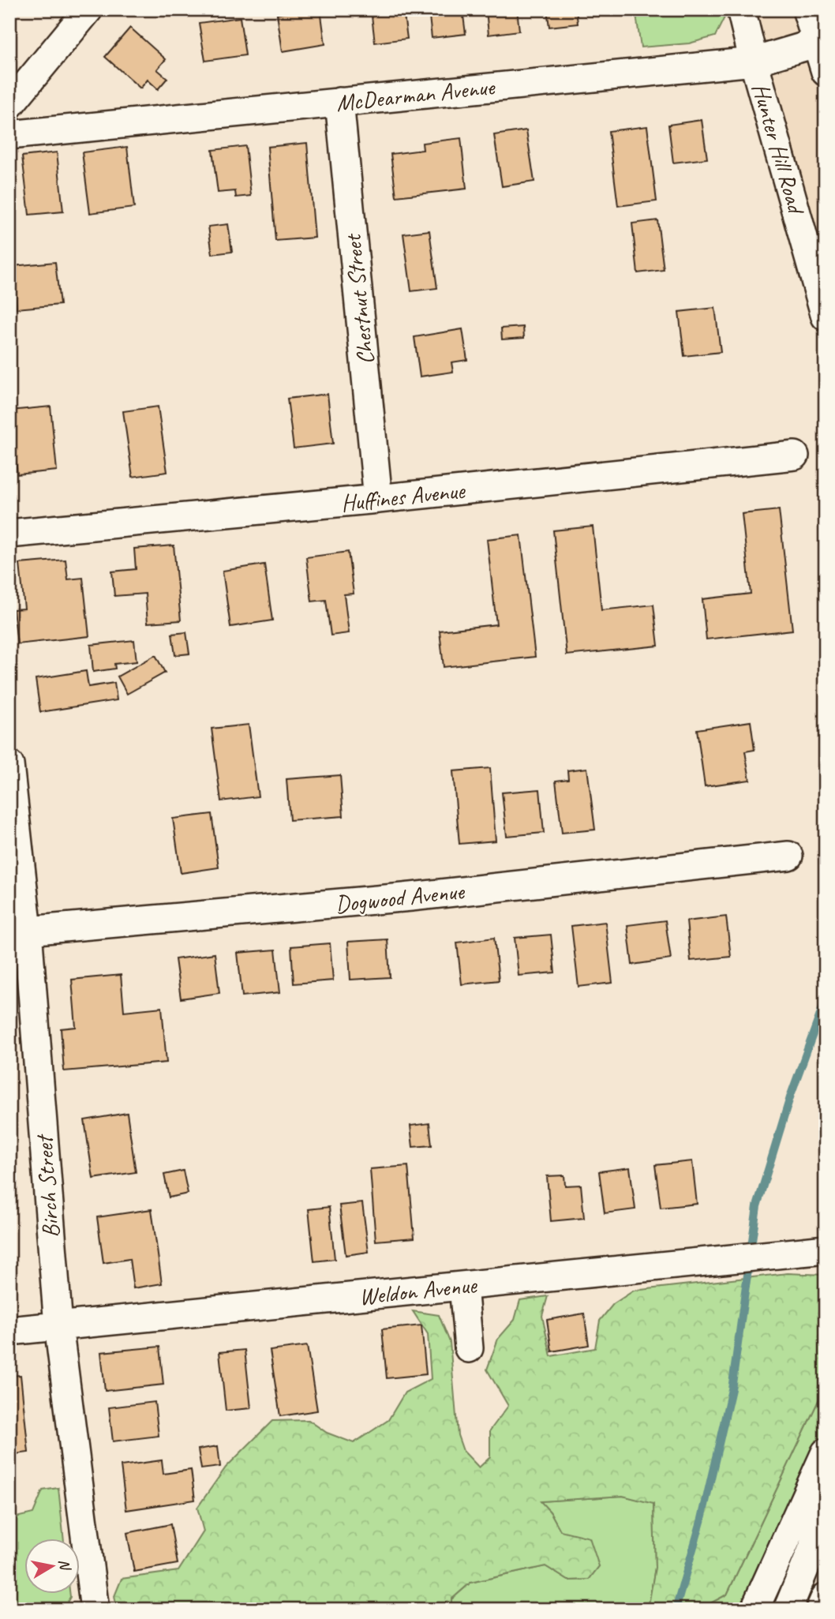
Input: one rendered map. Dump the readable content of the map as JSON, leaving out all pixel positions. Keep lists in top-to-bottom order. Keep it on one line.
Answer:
{"streets":{"street":["McDearman Avenue","Hunter Hill Road","Chestnut Street","Huffines Avenue","Dogwood Avenue","Birch Street","Weldon Avenue"]},"crossings":[["McDearman Avenue","Hunter Hill Road"],["McDearman Avenue","Chestnut Street"],["Chestnut Street","Huffines Avenue"],["Dogwood Avenue","Birch Street"],["Birch Street","Weldon Avenue"]],"north":"right"}
